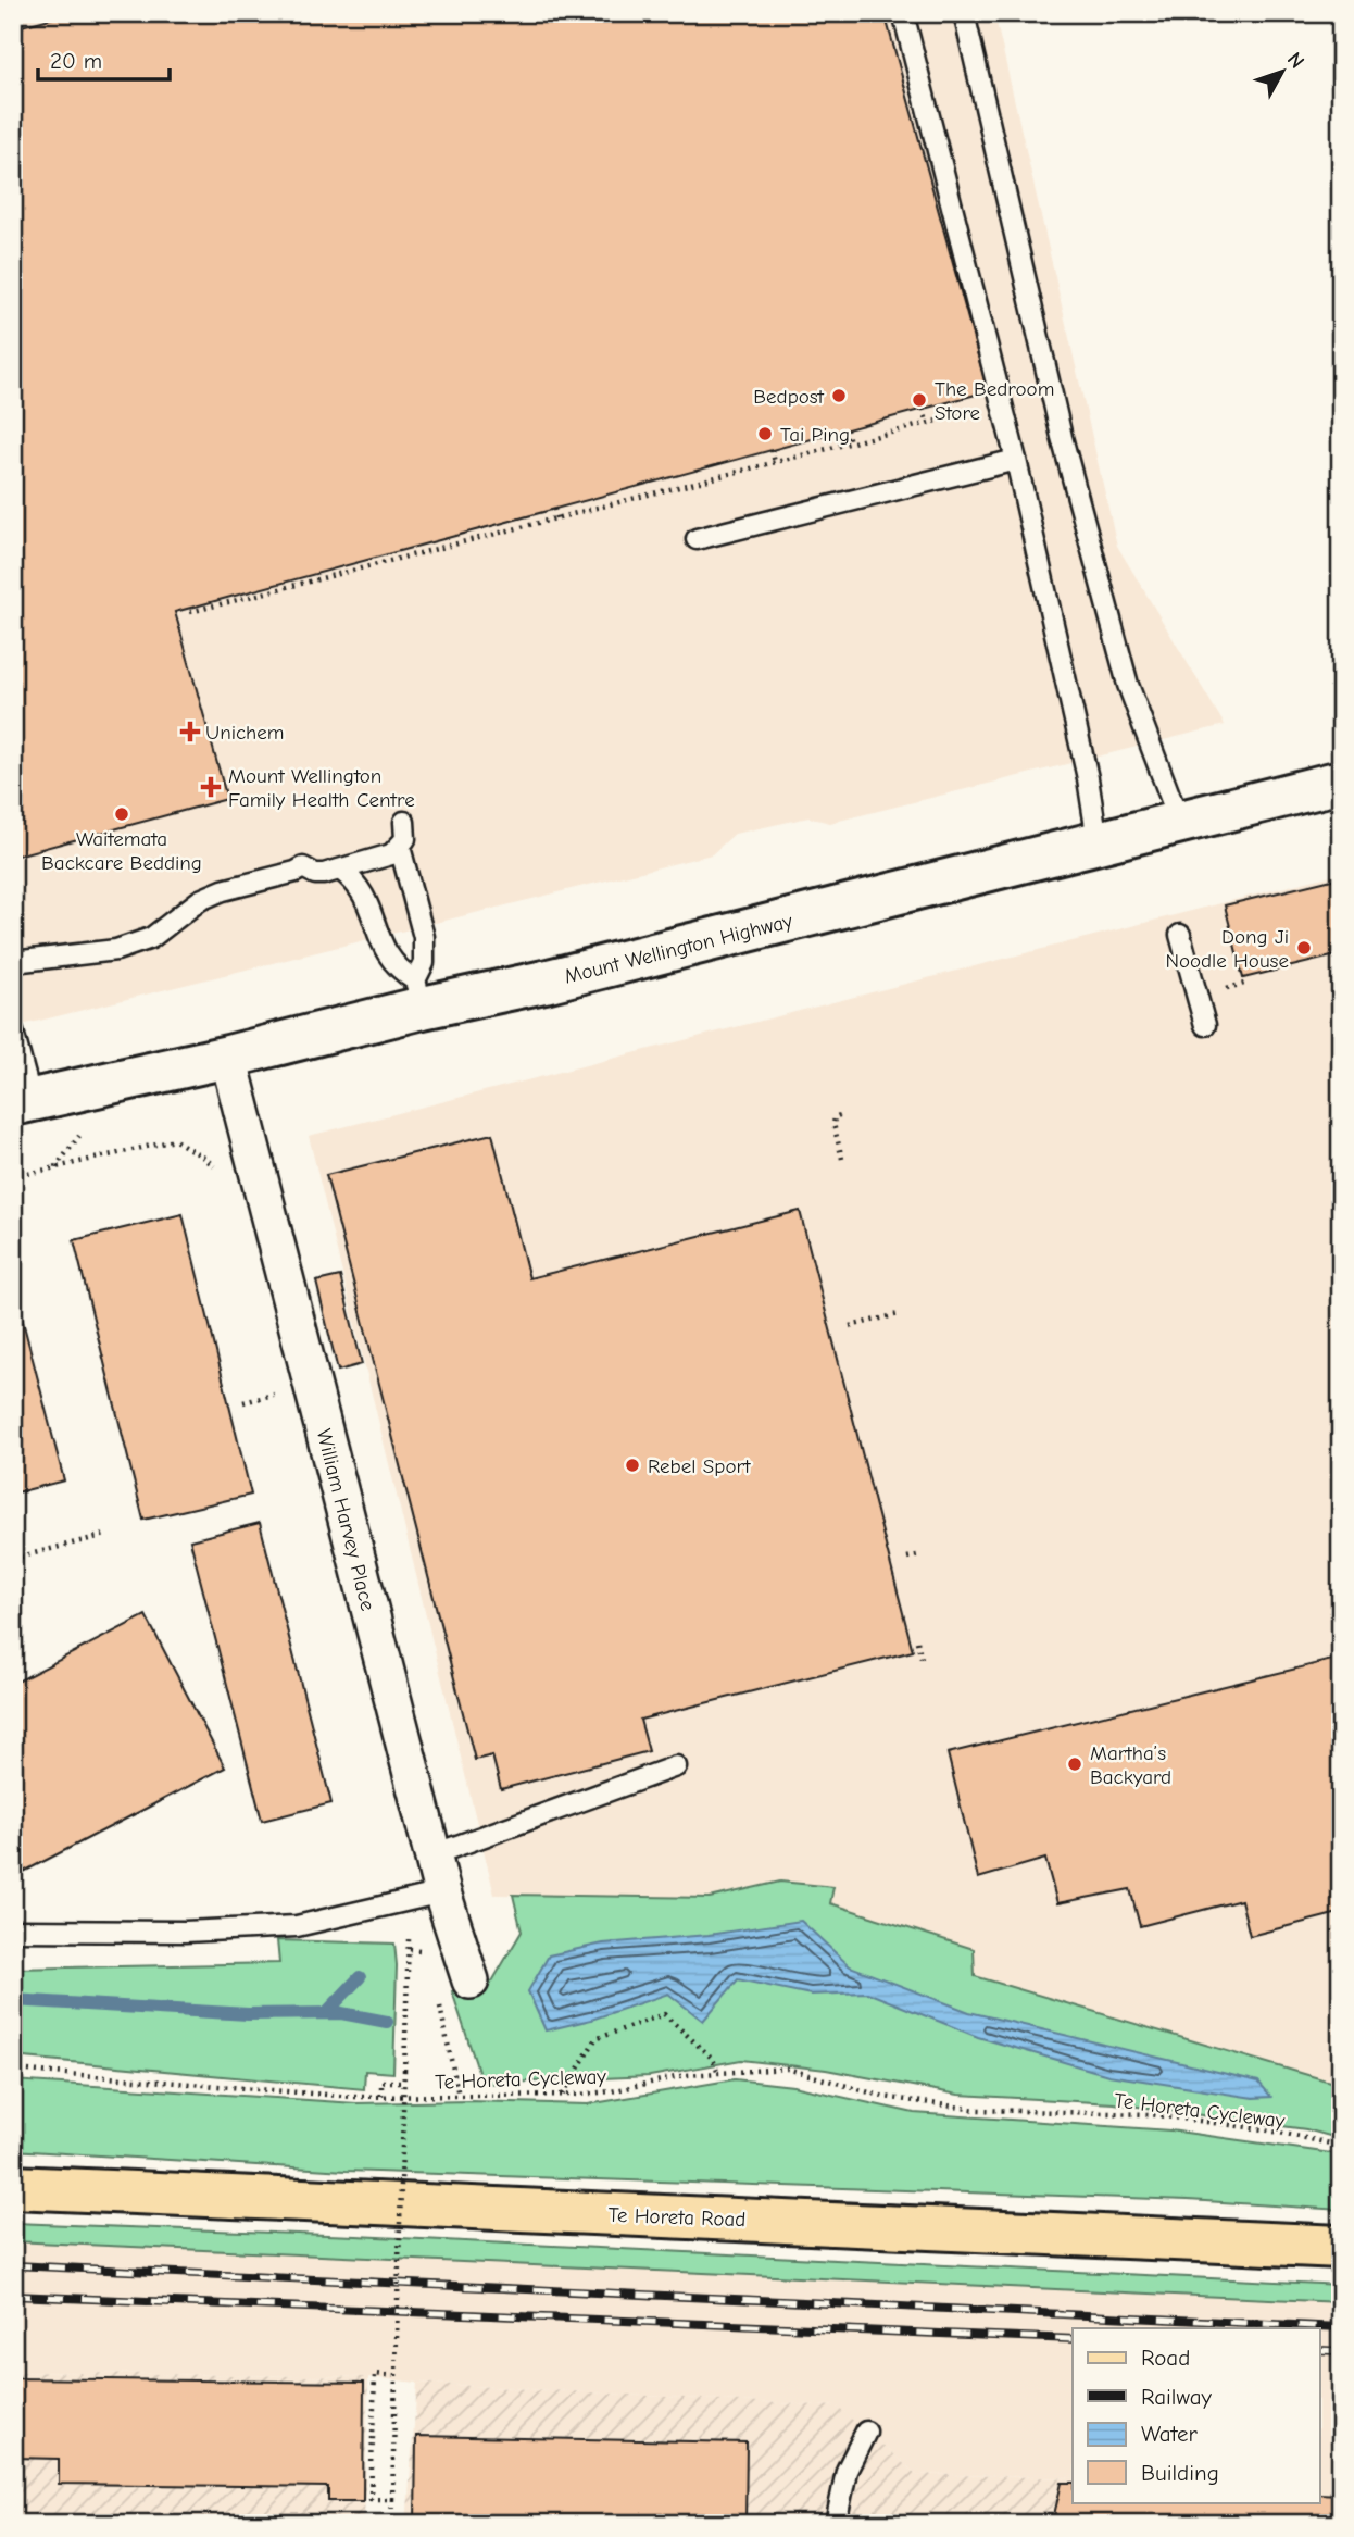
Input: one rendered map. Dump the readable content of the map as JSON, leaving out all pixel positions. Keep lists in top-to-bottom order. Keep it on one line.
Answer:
{"streets":{"main road":["Mount Wellington Highway","Te Horeta Road"],"street":["William Harvey Place"],"path":["Te Horeta Cycleway"]},"crossings":[["Mount Wellington Highway","William Harvey Place"]],"places":{"other":["Bedpost","The Bedroom Store","Tai Ping","Waitemata Backcare Bedding","Dong Ji Noodle House","Rebel Sport","Martha’s Backyard"],"health":["Unichem","Mount Wellington Family Health Centre"]},"legend":["Road","Railway","Water","Building"],"scale_bar":"20 m","north":"top right"}
